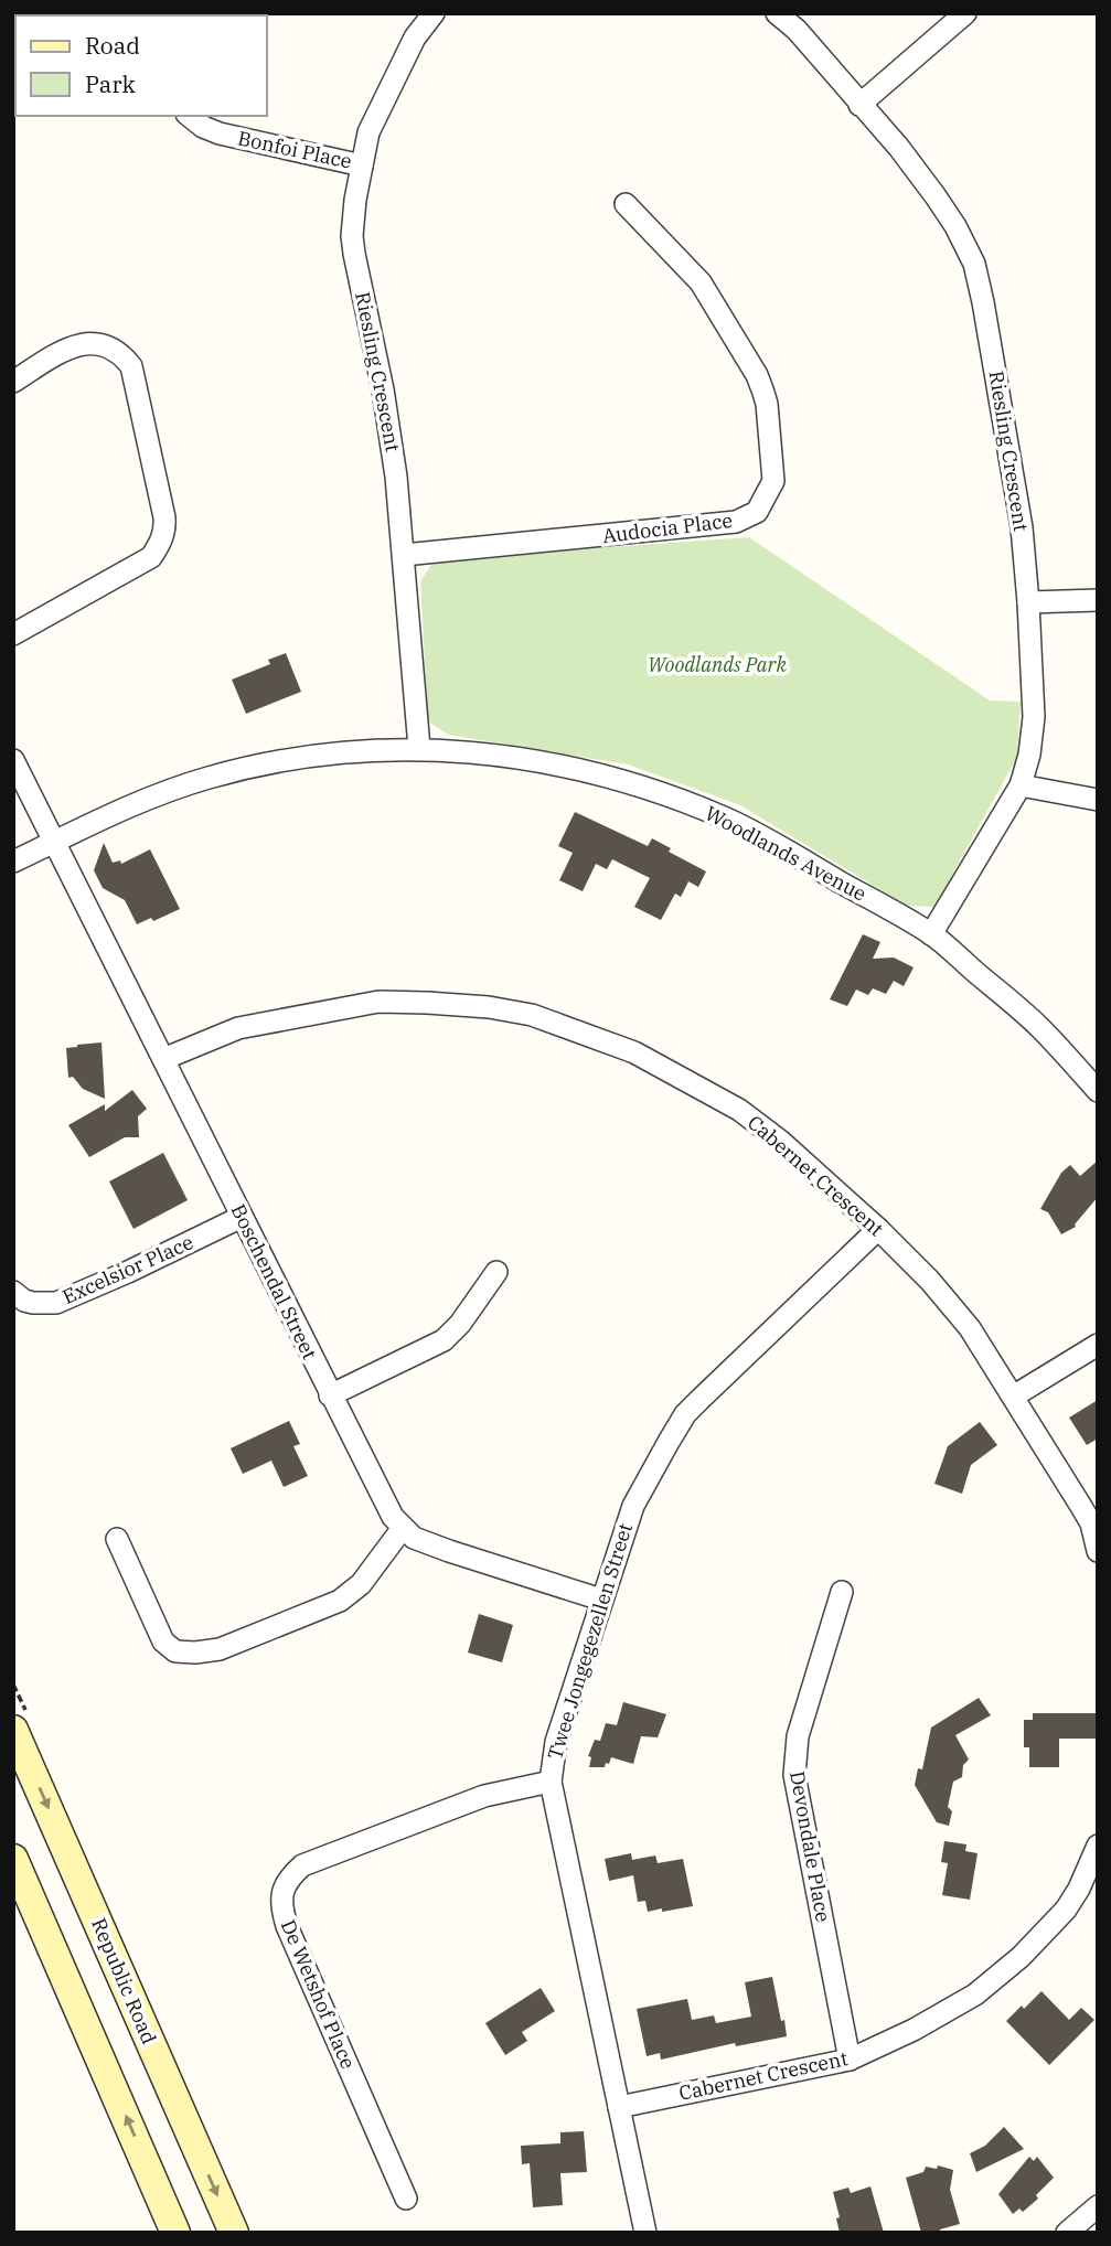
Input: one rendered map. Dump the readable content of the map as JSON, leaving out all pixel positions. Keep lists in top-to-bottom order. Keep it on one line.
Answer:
{"streets":{"main road":["Republic Road"],"street":["Bonfoi Place","Riesling Crescent","Audocia Place","Woodlands Avenue","Cabernet Crescent","Excelsior Place","Boschendal Street","Twee Jongegezellen Street","Devondale Place","De Wetshof Place"]},"crossings":[["Bonfoi Place","Riesling Crescent"],["Riesling Crescent","Audocia Place"],["Riesling Crescent","Woodlands Avenue"],["Woodlands Avenue","Boschendal Street"],["Cabernet Crescent","Boschendal Street"],["Cabernet Crescent","Twee Jongegezellen Street"],["Cabernet Crescent","Devondale Place"],["Excelsior Place","Boschendal Street"],["Boschendal Street","Twee Jongegezellen Street"],["Twee Jongegezellen Street","De Wetshof Place"]],"parks":["Woodlands Park"],"legend":["Road","Park"]}
